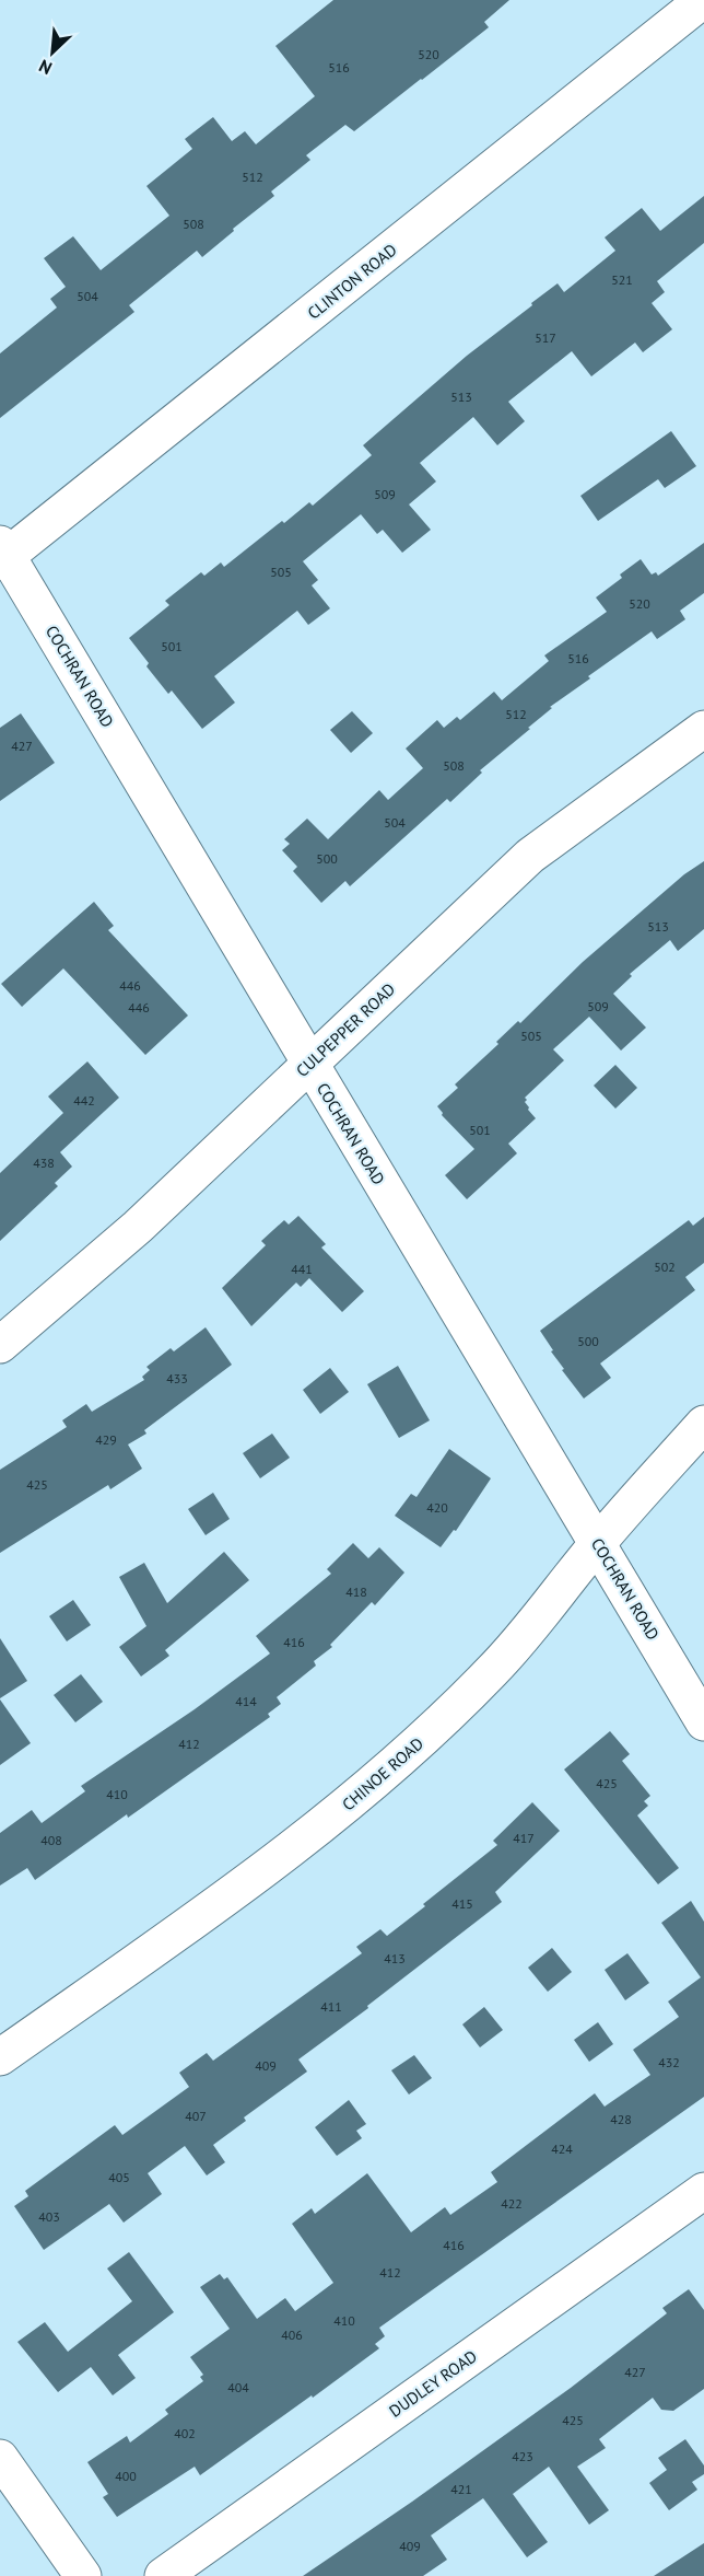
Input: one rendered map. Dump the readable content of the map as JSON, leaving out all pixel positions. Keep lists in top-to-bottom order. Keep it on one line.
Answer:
{"streets":{"street":["CLINTON ROAD","COCHRAN ROAD","CULPEPPER ROAD","CHINOE ROAD","DUDLEY ROAD"]},"crossings":[["CLINTON ROAD","COCHRAN ROAD"],["COCHRAN ROAD","CULPEPPER ROAD"],["COCHRAN ROAD","CHINOE ROAD"]],"house_numbers":["520","516","512","508","521","504","517","513","509","505","520","501","516","512","427","508","504","500","513","446","509","446","505","442","501","438","502","441","500","433","429","425","420","418","416","414","412","425","410","417","408","415","413","411","432","409","407","428","424","405","422","403","416","412","410","406","427","404","425","402","423","400","421","409"],"north":"bottom left"}
